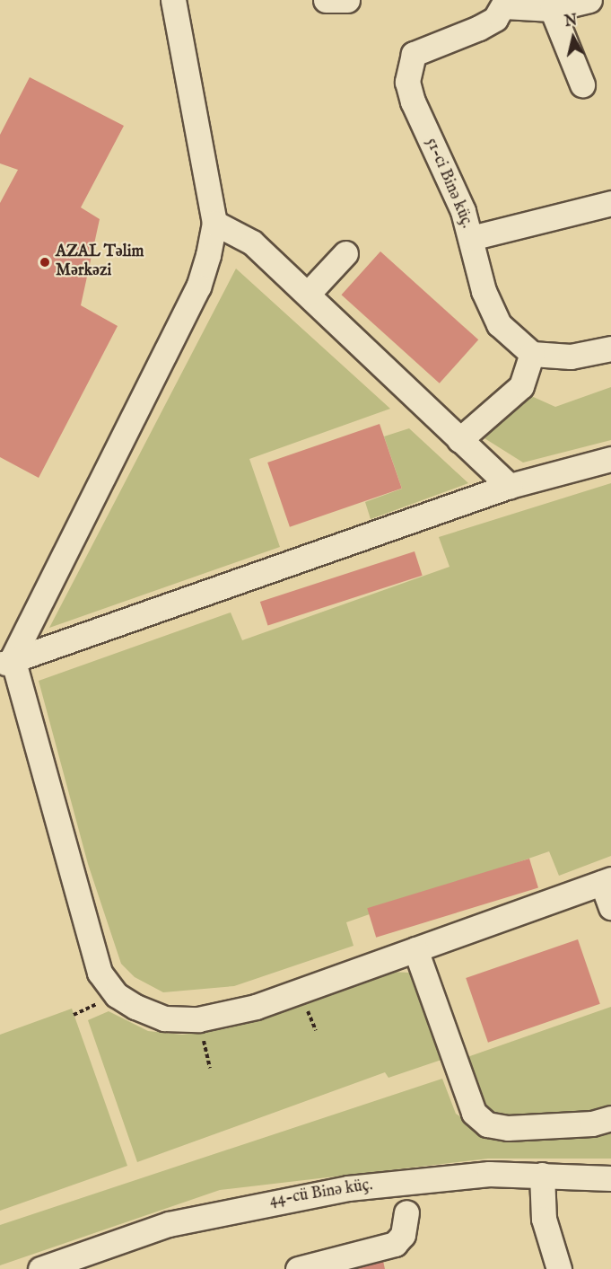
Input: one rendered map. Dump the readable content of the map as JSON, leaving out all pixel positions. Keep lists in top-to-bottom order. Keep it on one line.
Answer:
{"streets":{"street":["51-ci Binə küç.","44-cü Binə küç."]},"places":["AZAL Təlim Mərkəzi"],"north":"top"}
